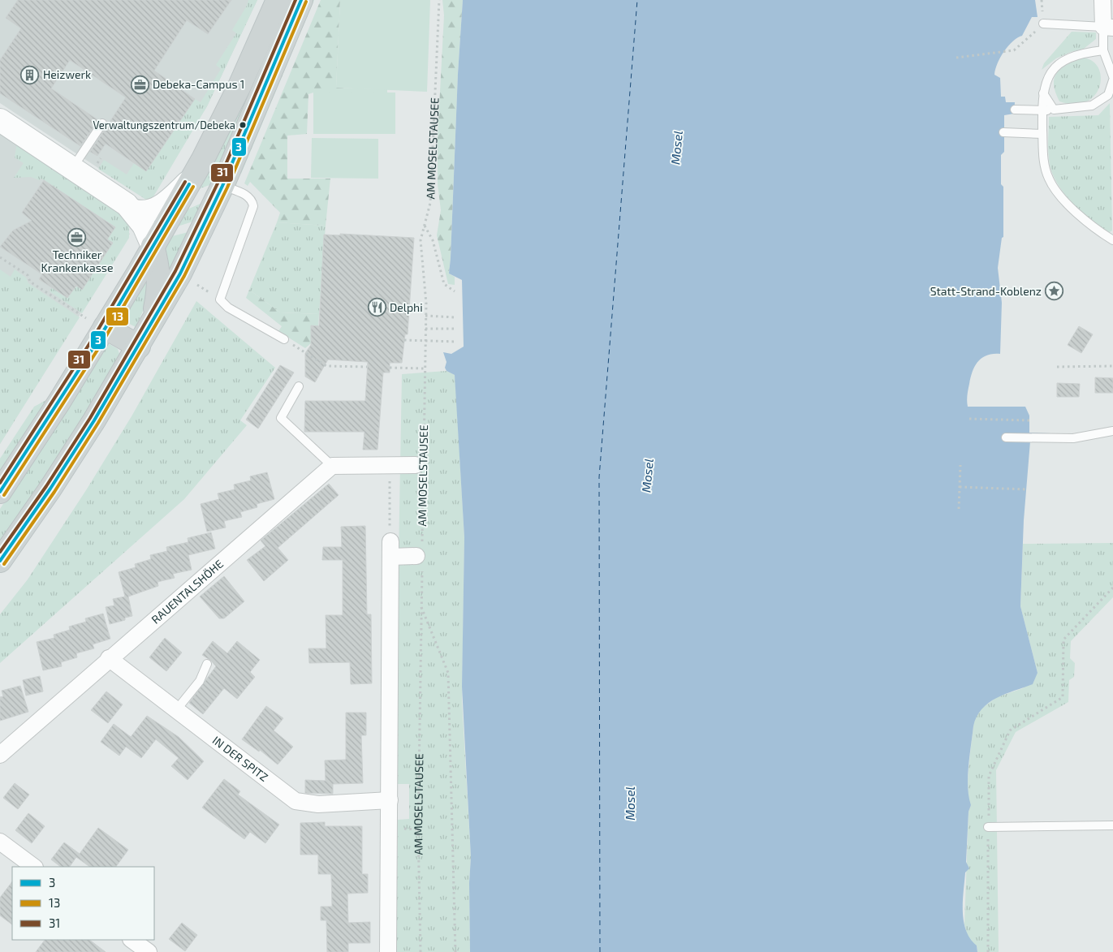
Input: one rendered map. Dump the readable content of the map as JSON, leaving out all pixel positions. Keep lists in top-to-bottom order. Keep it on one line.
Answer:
{"streets":{"street":["AM MOSELSTAUSEE","RAUENTALSHÖHE","IN DER SPITZ"]},"crossings":[["RAUENTALSHÖHE","IN DER SPITZ"]],"water":["Mosel"],"places":{"building":["Heizwerk"],"office":["Debeka-Campus 1","Techniker Krankenkasse"],"other":["Verwaltungszentrum/Debeka"],"place":["Statt-Strand-Koblenz"],"restaurant":["Delphi"]},"lines":["transit line 3","transit line 31","transit line 13"],"legend":["3","13","31"]}
